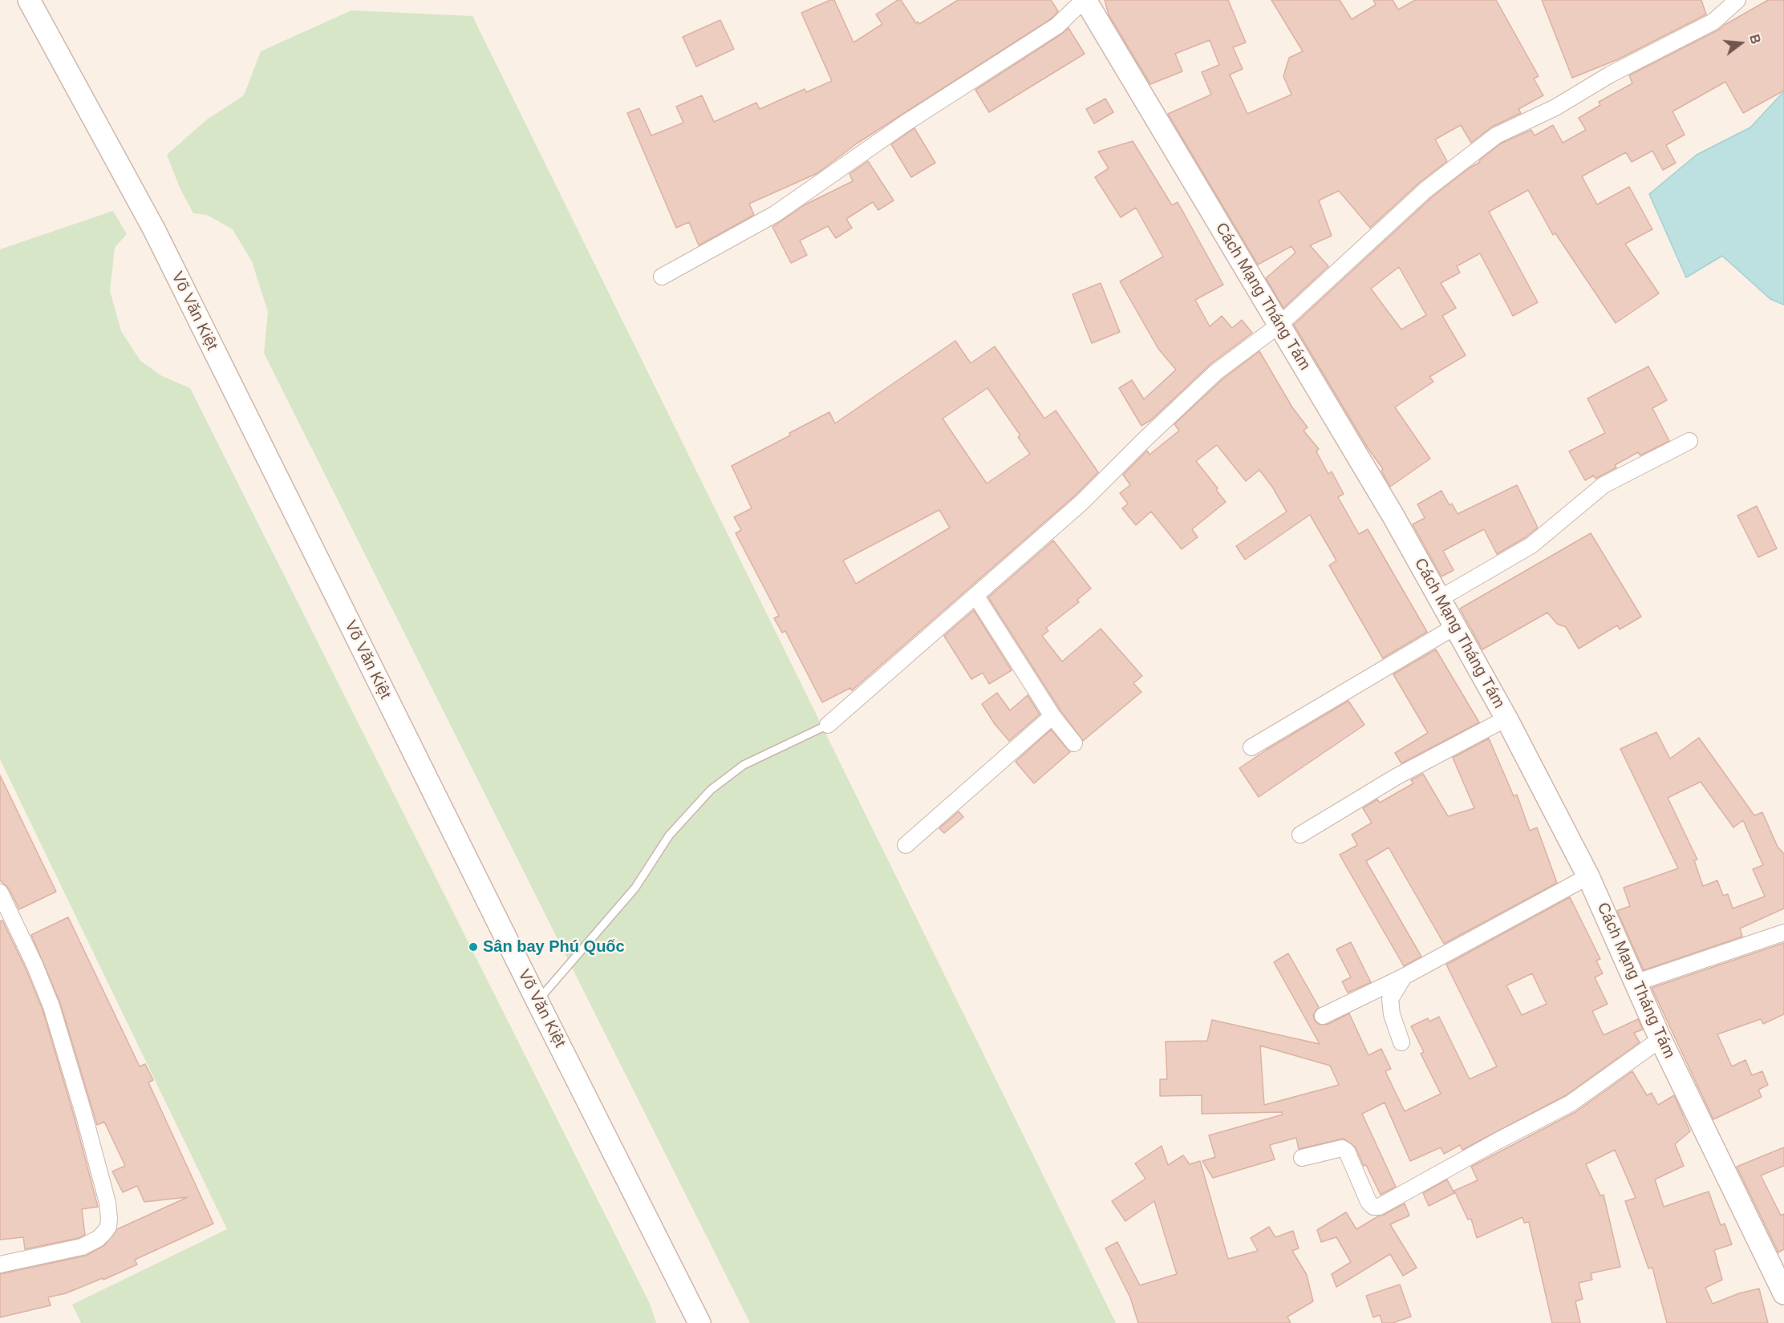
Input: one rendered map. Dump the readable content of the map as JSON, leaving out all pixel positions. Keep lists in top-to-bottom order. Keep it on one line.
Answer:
{"streets":{"street":["Cách Mạng Tháng Tám","Võ Văn Kiệt"]},"places":["Sân bay Phú Quốc"],"north":"right"}
